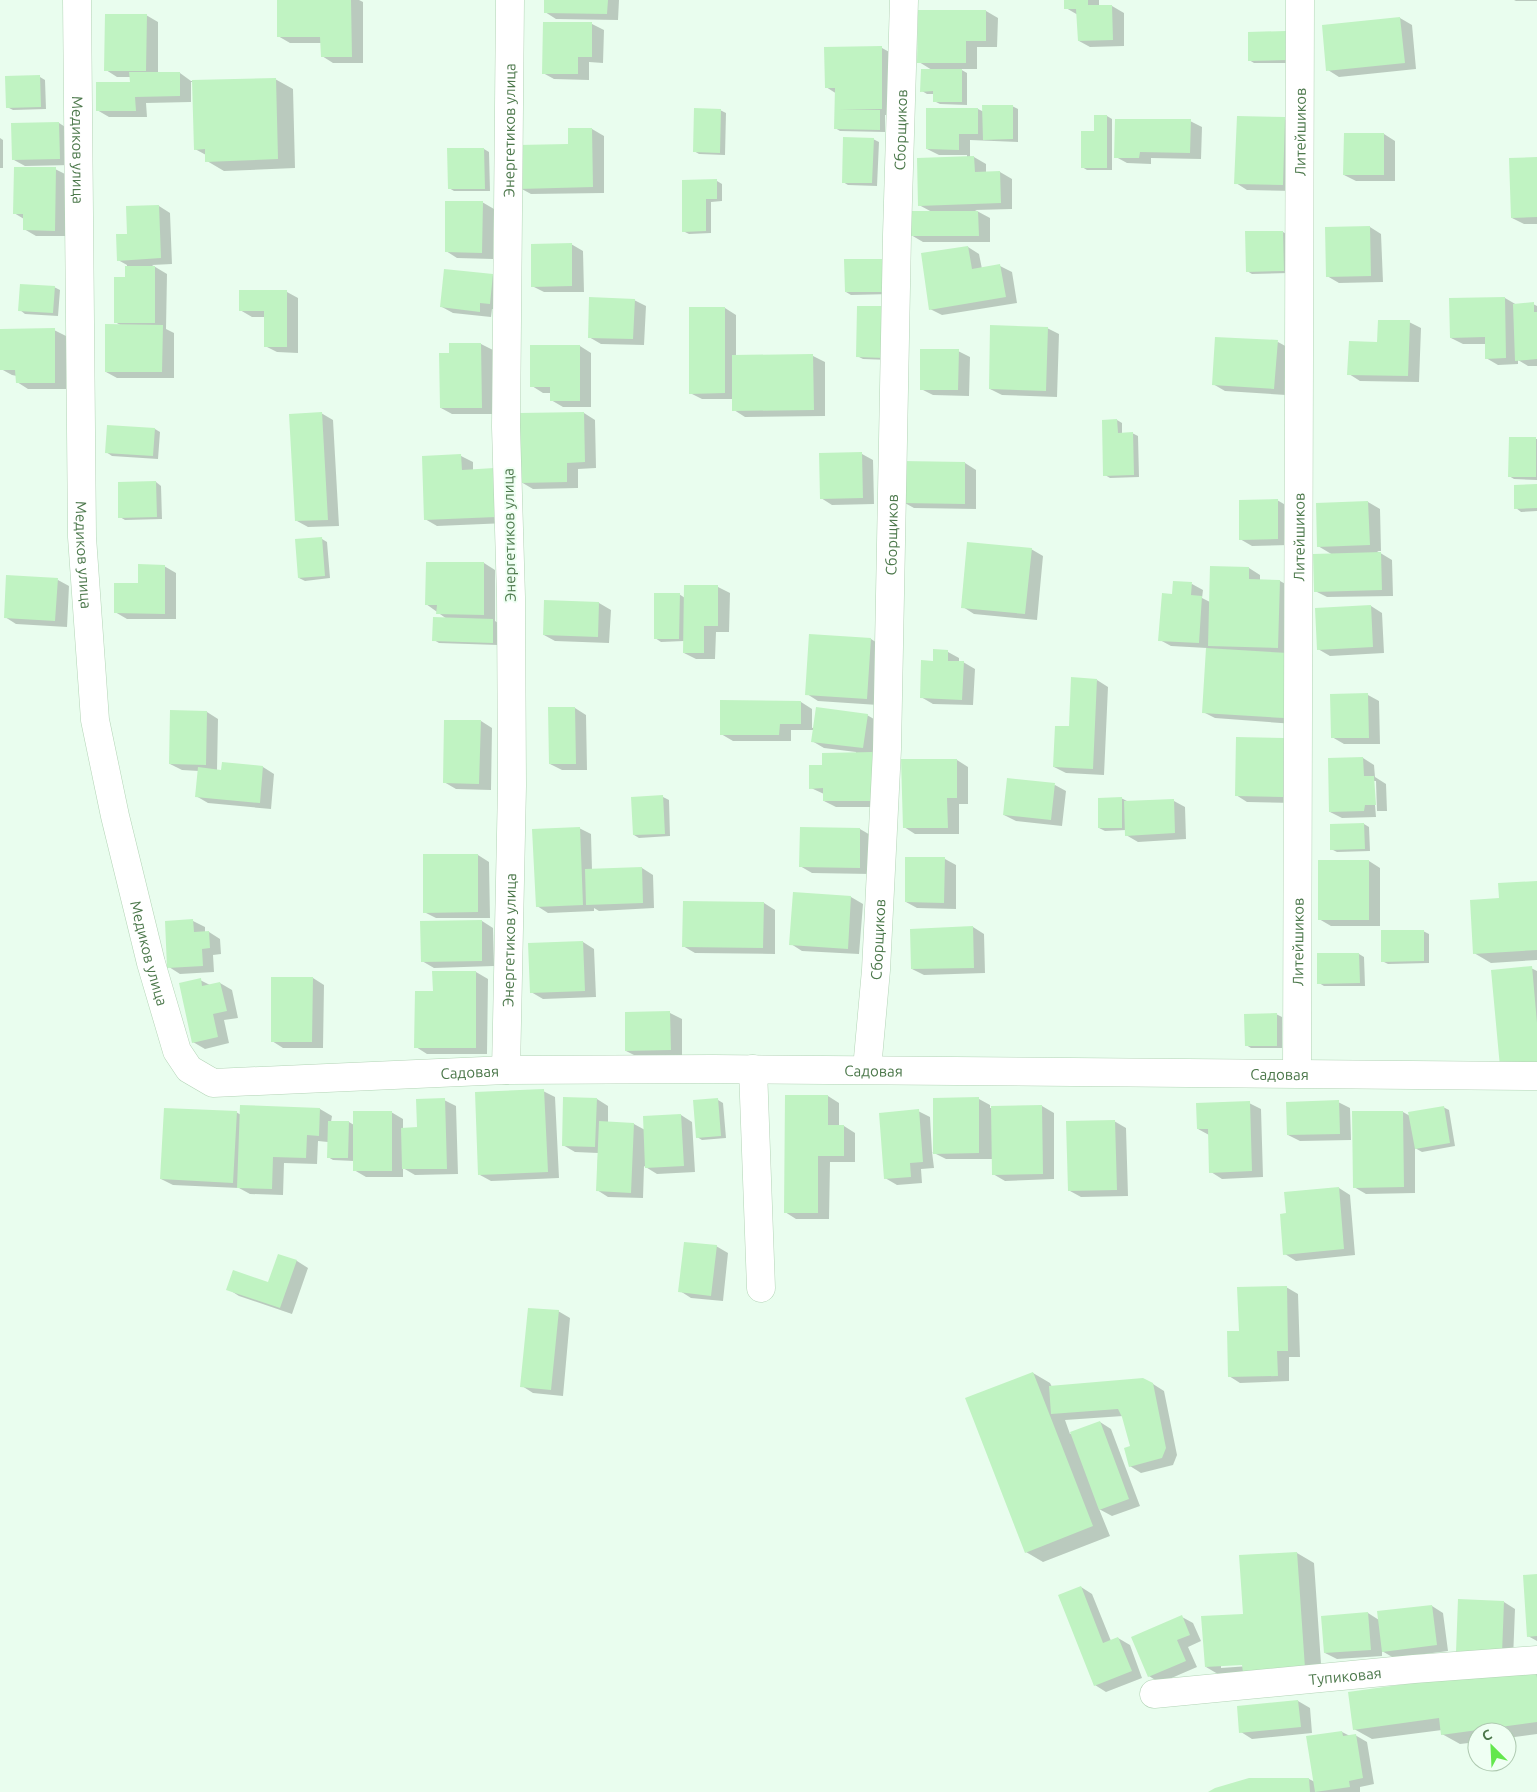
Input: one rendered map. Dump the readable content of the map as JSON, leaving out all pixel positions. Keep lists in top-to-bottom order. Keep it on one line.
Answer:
{"streets":{"street":["Энергетиков улица","Сборщиков","Литейшиков","Медиков улица","Садовая","Тупиковая"]},"crossings":[["Энергетиков улица","Садовая"],["Сборщиков","Садовая"],["Литейшиков","Садовая"],["Медиков улица","Садовая"]],"north":"top left"}
